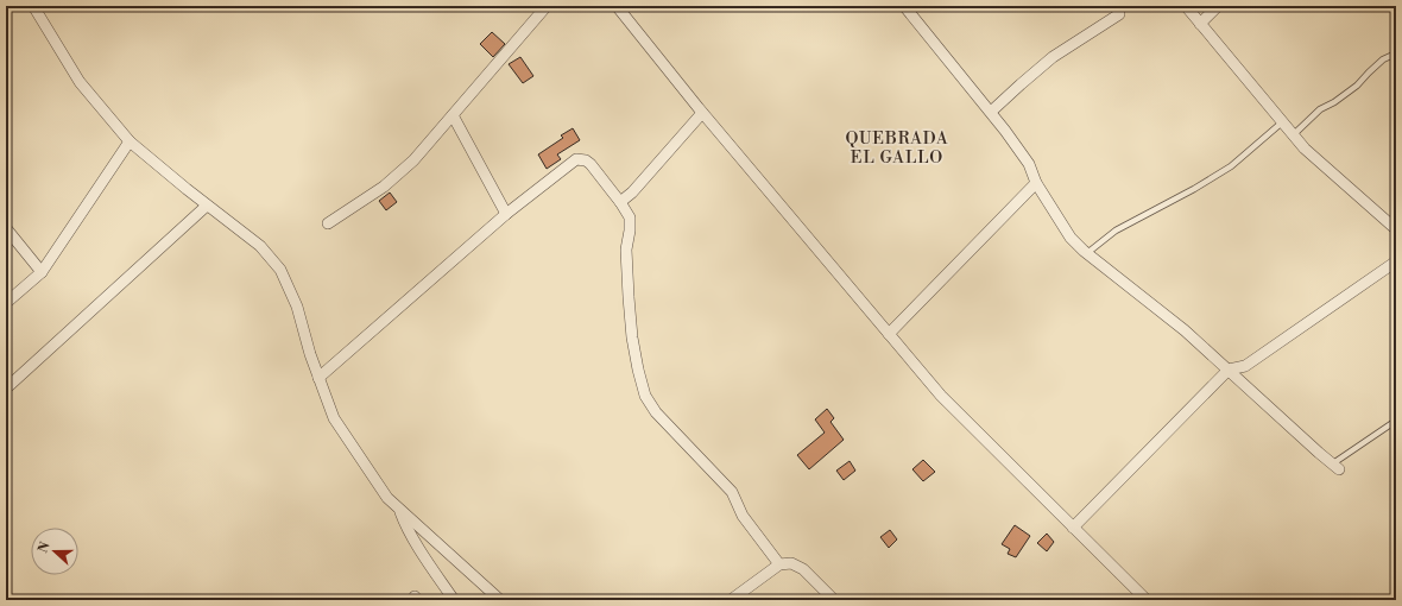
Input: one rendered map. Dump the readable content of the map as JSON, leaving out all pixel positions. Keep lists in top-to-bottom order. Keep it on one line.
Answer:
{"districts":["QUEBRADA EL GALLO"],"north":"left"}
